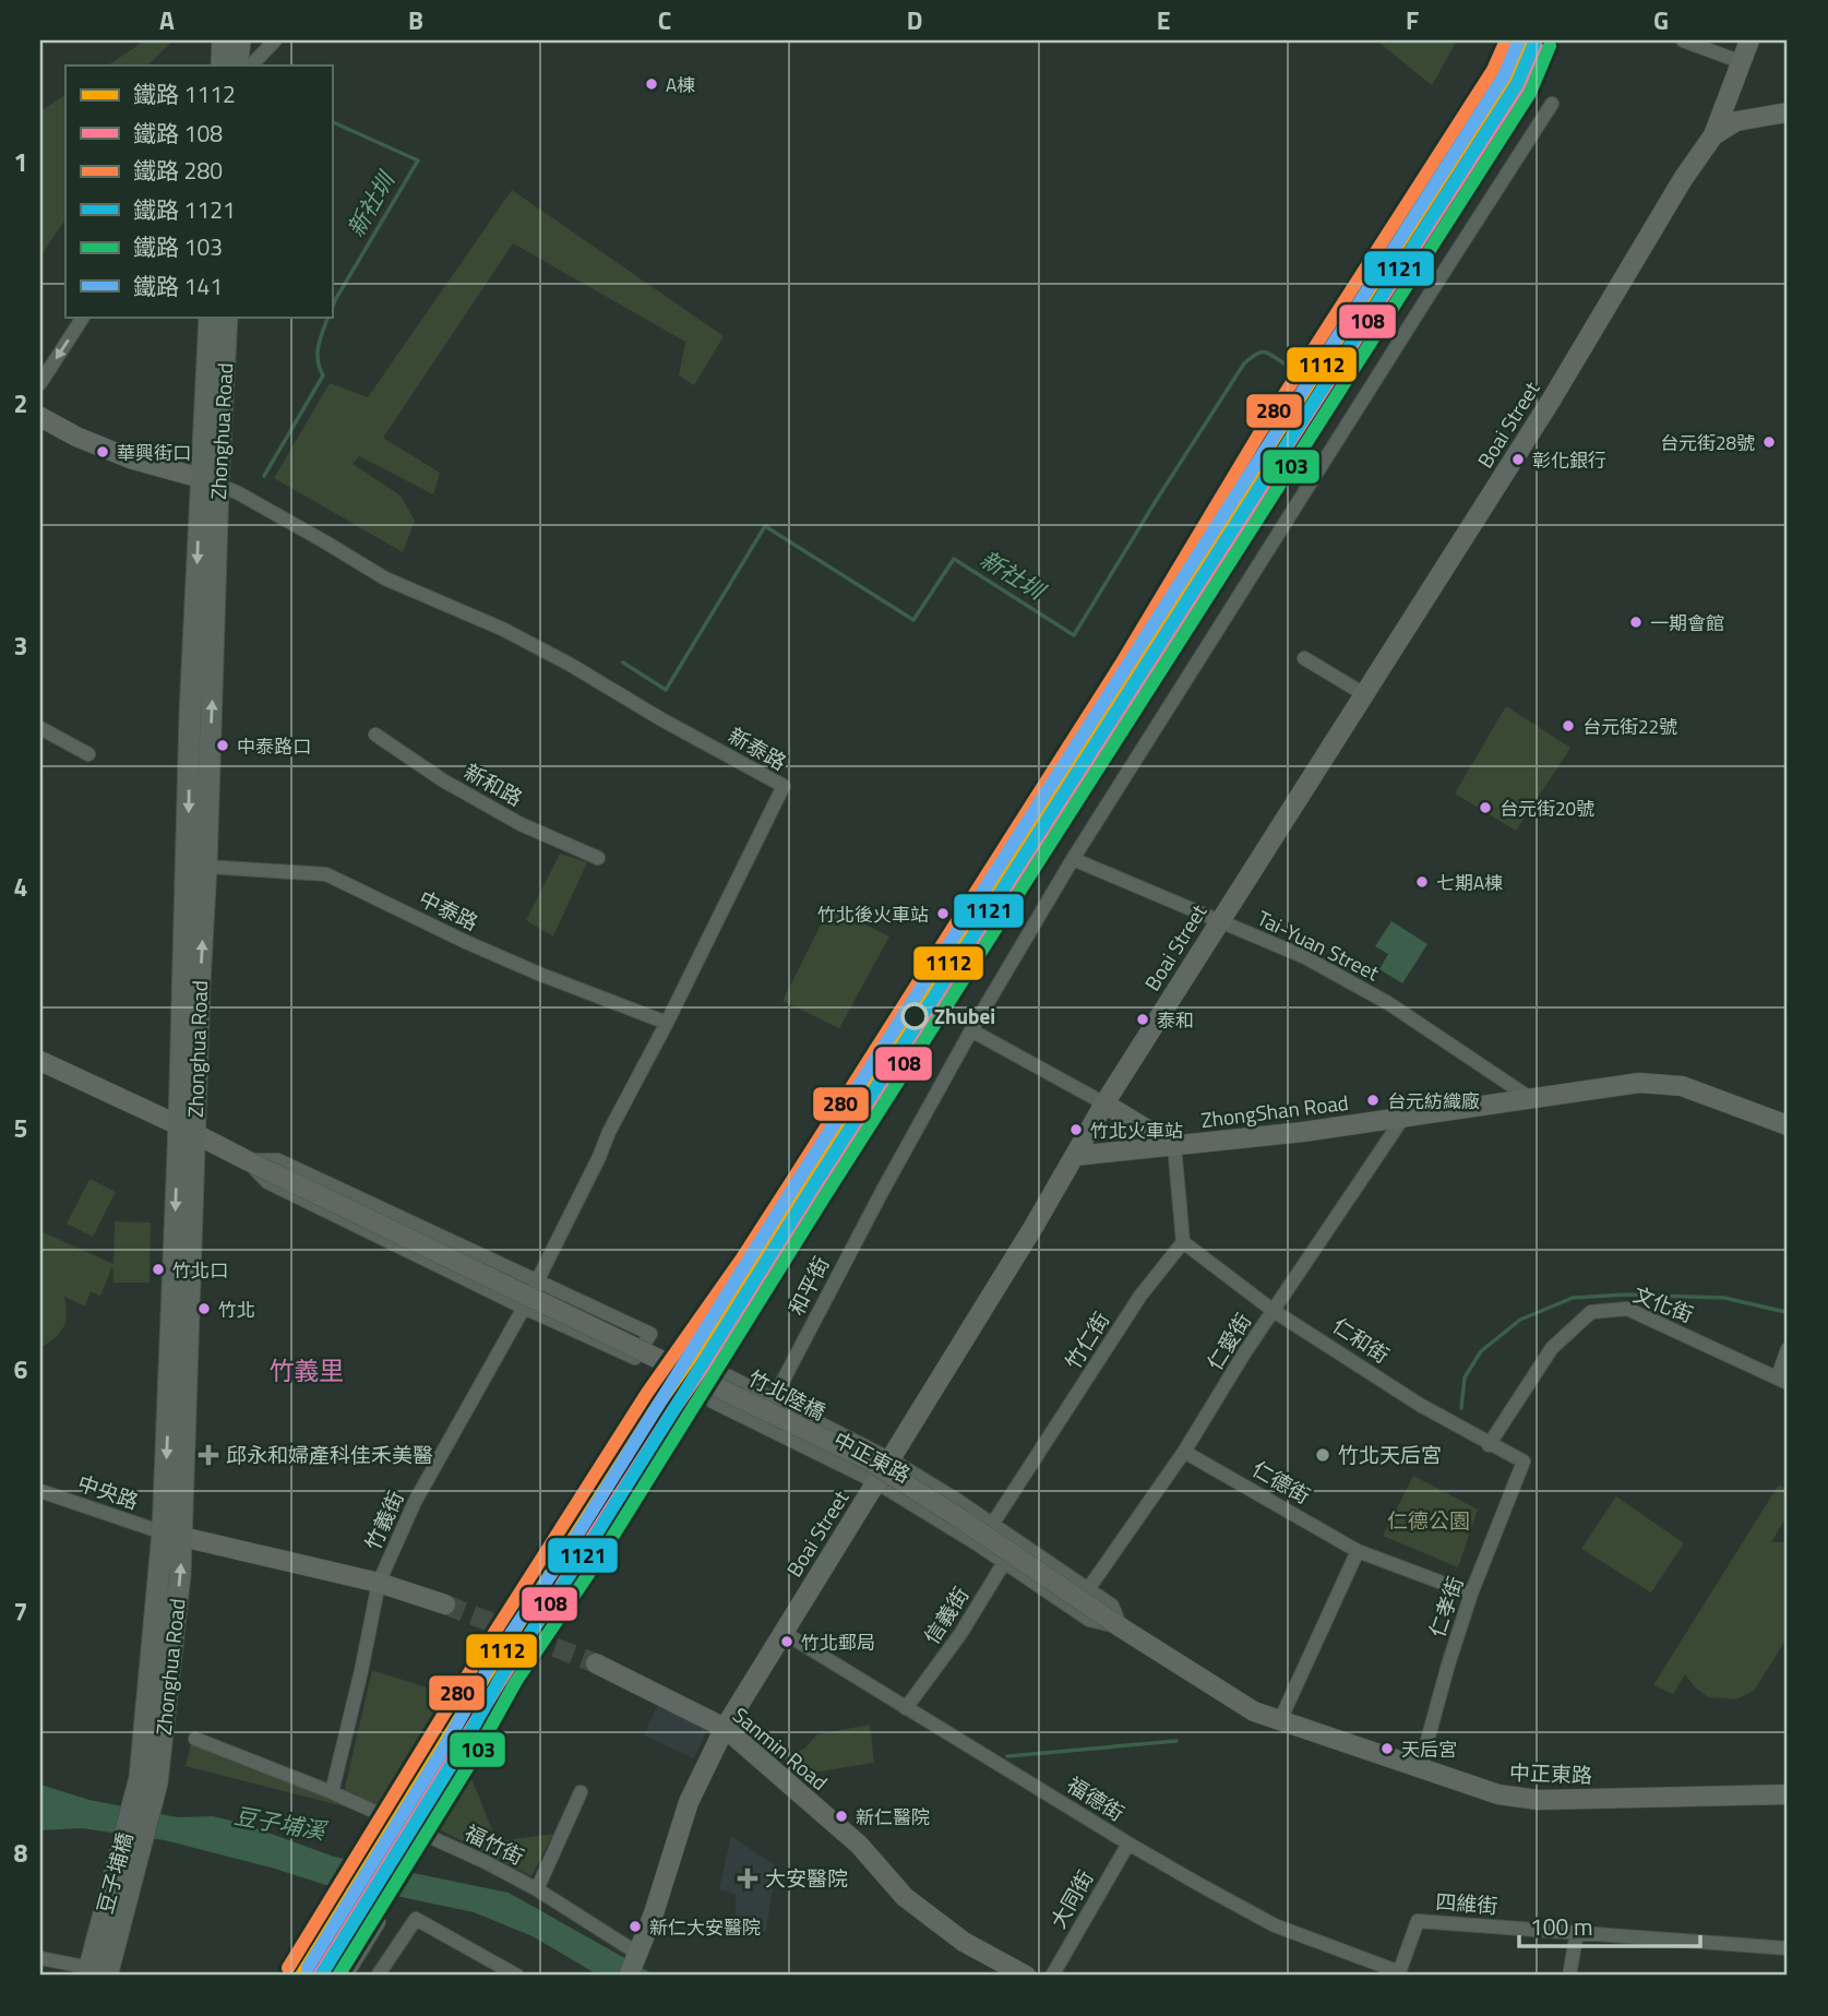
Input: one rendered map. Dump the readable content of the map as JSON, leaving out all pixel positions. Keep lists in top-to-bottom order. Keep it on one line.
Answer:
{"streets":{"main road":["Zhonghua Road","豆子埔橋"],"street":["Boai Street","新泰路","新和路","中泰路","Tai-Yuan Street","ZhongShan Road","文化街","竹仁街","仁和街","仁愛街","竹北陸橋","中正東路","仁德街","中央路","竹義街","仁孝街","信義街","Sanmin Road","福德街","福竹街","大同街","四維街"]},"crossings":[["Boai Street","Tai-Yuan Street"],["Boai Street","ZhongShan Road"],["Boai Street","中正東路"],["Boai Street","Sanmin Road"],["Boai Street","福德街"],["Boai Street","福竹街"],["Zhonghua Road","新泰路"],["Zhonghua Road","中泰路"],["Zhonghua Road","竹北陸橋"],["Zhonghua Road","中央路"],["Zhonghua Road","豆子埔橋"],["新泰路","中泰路"],["新泰路","竹義街"],["Tai-Yuan Street","ZhongShan Road"],["ZhongShan Road","仁愛街"],["文化街","仁和街"],["竹仁街","仁和街"],["竹仁街","中正東路"],["仁和街","仁愛街"],["仁和街","仁孝街"],["仁愛街","中正東路"],["仁愛街","仁德街"],["竹北陸橋","中正東路"],["中正東路","仁孝街"],["中正東路","信義街"],["仁德街","仁孝街"],["竹義街","福竹街"],["信義街","福德街"],["福德街","大同街"],["福德街","四維街"]],"districts":["竹義里"],"water":["新社圳","豆子埔溪"],"parks":["仁德公園"],"places":{"other":["A棟","台元街28號","華興街口","彰化銀行","一期會館","台元街22號","中泰路口","台元街20號","七期A棟","竹北後火車站","Zhubei","泰和","台元紡織廠","竹北火車站","竹北口","竹北","竹北天后宮","竹北郵局","天后宮","新仁醫院","新仁大安醫院"],"health":["邱永和婦產科佳禾美醫","大安醫院"]},"lines":["rail line 1112","rail line 280","rail line 1121","rail line 141","rail line 103","rail line 108"],"legend":["鐵路 1112","鐵路 108","鐵路 280","鐵路 1121","鐵路 103","鐵路 141"],"scale_bar":"100 m","grid":{"columns":["A","B","C","D","E","F","G"],"rows":["1","2","3","4","5","6","7","8"]}}
